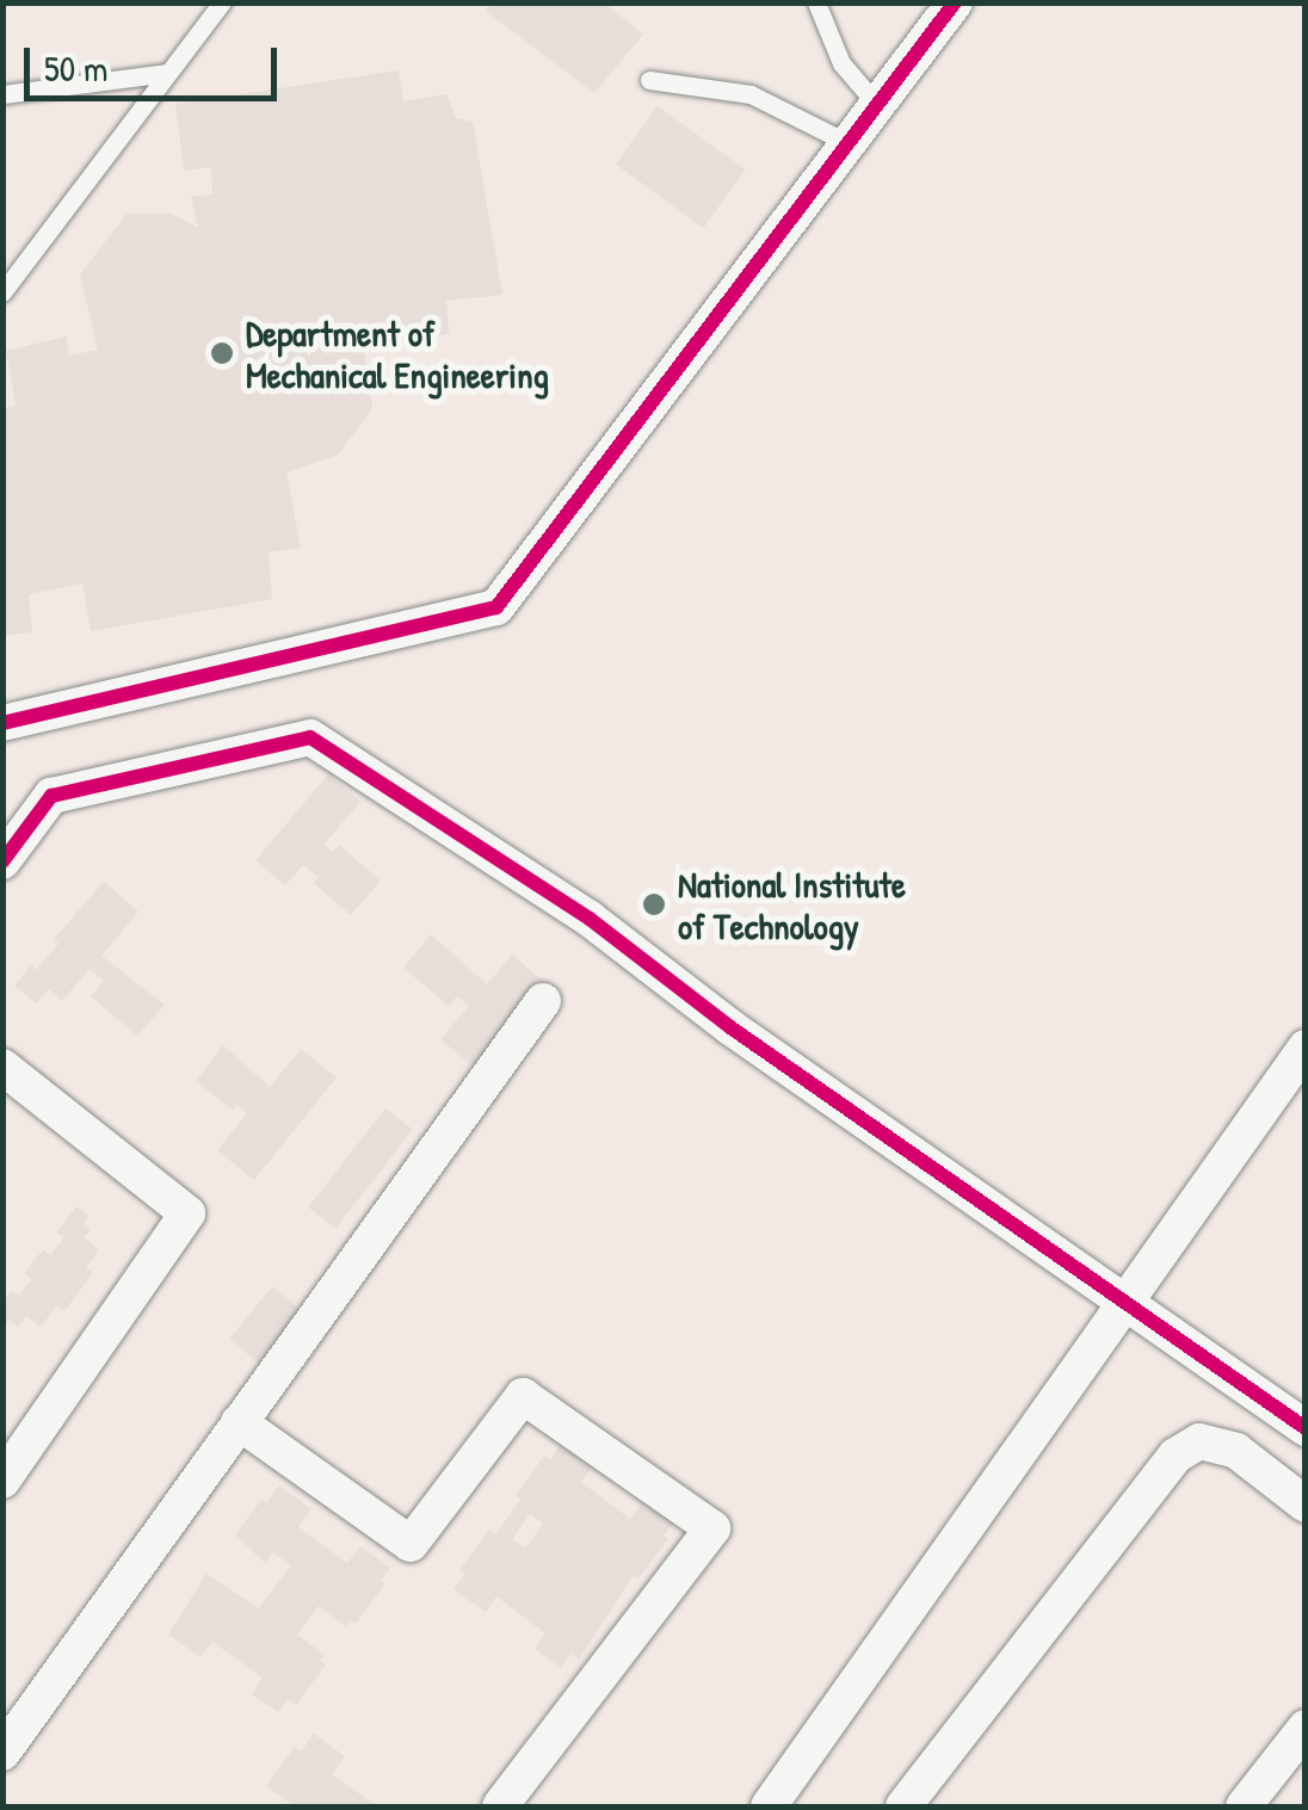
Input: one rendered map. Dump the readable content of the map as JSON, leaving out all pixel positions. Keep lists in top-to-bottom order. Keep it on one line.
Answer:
{"places":["Department of Mechanical Engineering","National Institute of Technology"],"scale_bar":"50 m"}
